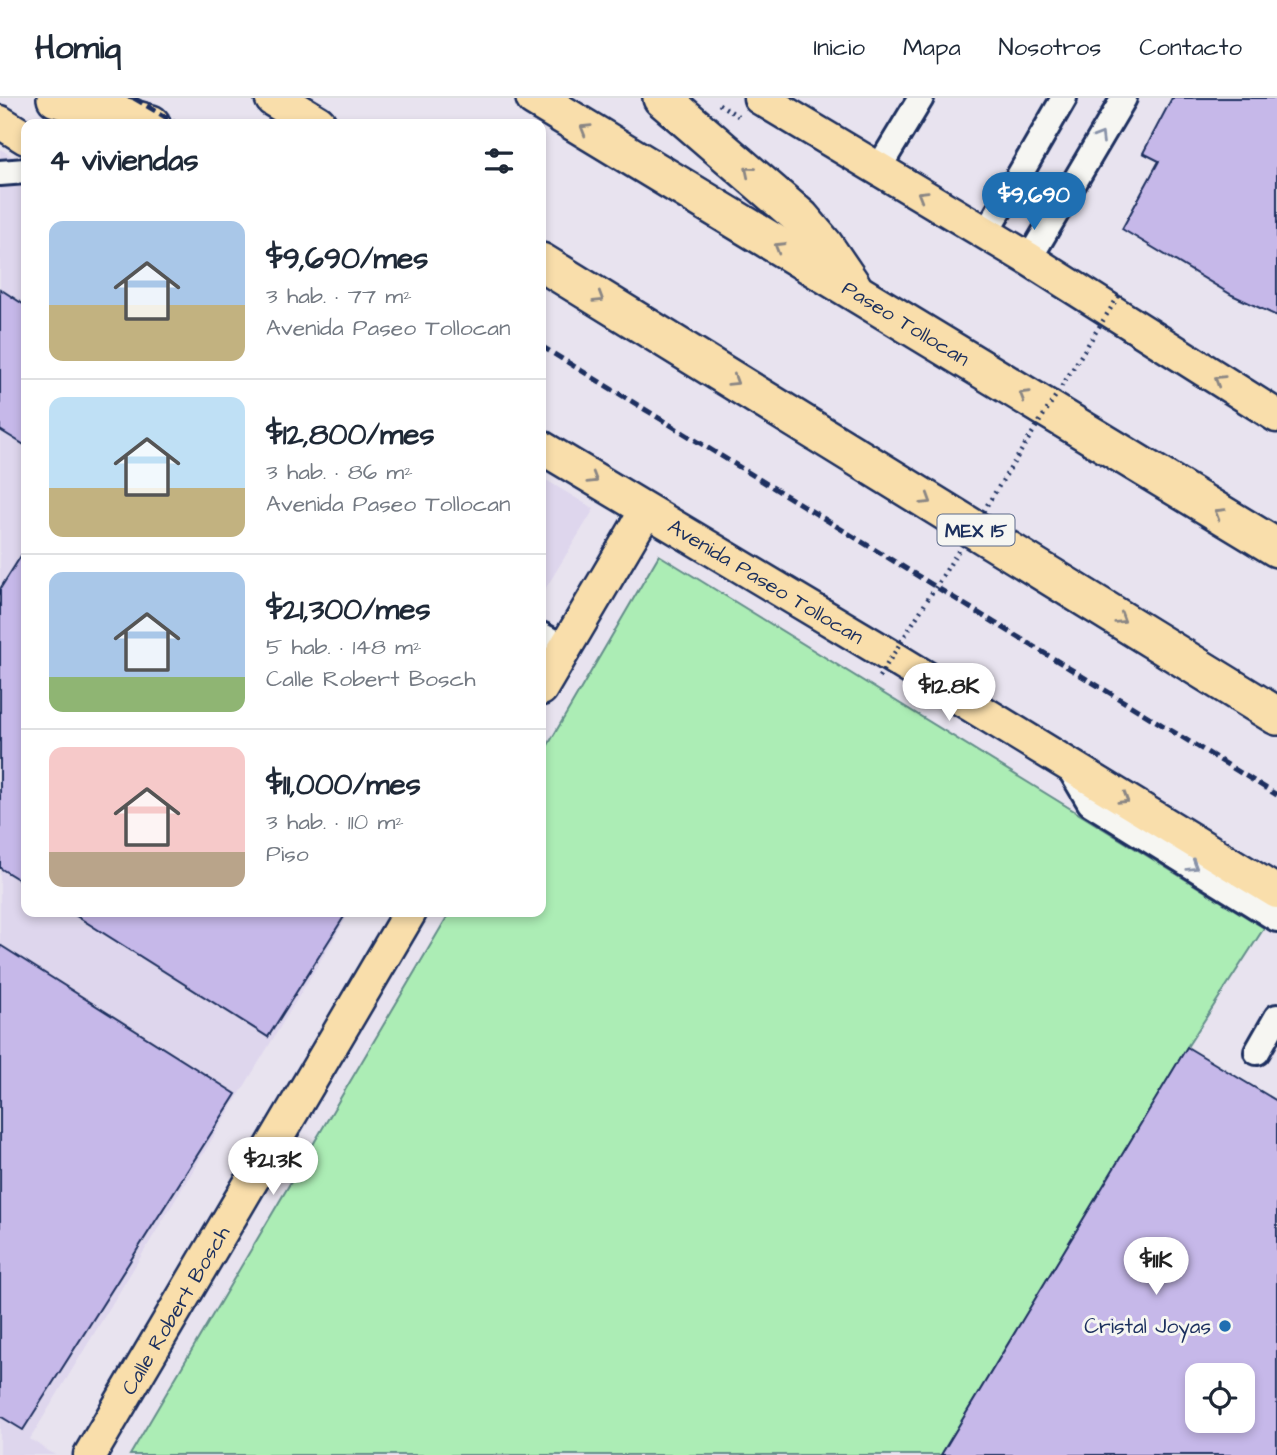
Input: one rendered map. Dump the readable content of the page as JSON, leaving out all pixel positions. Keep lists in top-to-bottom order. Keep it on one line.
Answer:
{"streets":{"highway":["Paseo Tollocan","MEX 15"],"main road":["Avenida Paseo Tollocan","Calle Robert Bosch"]},"one_way":["Avenida Paseo Tollocan"],"places":["Cristal Joyas"],"page":{"header":"Homiq","nav":["Inicio","Mapa","Nosotros","Contacto"],"heading":"4 viviendas","price":["$9,690","$12.8K","$21.3K","$11K"],"list":[{"name":"$9,690/mes","note":"3 hab. · 77 m² · Avenida Paseo Tollocan"},{"name":"$12,800/mes","note":"3 hab. · 86 m² · Avenida Paseo Tollocan"},{"name":"$21,300/mes","note":"5 hab. · 148 m² · Calle Robert Bosch"},{"name":"$11,000/mes","note":"3 hab. · 110 m² · Piso"}]}}
